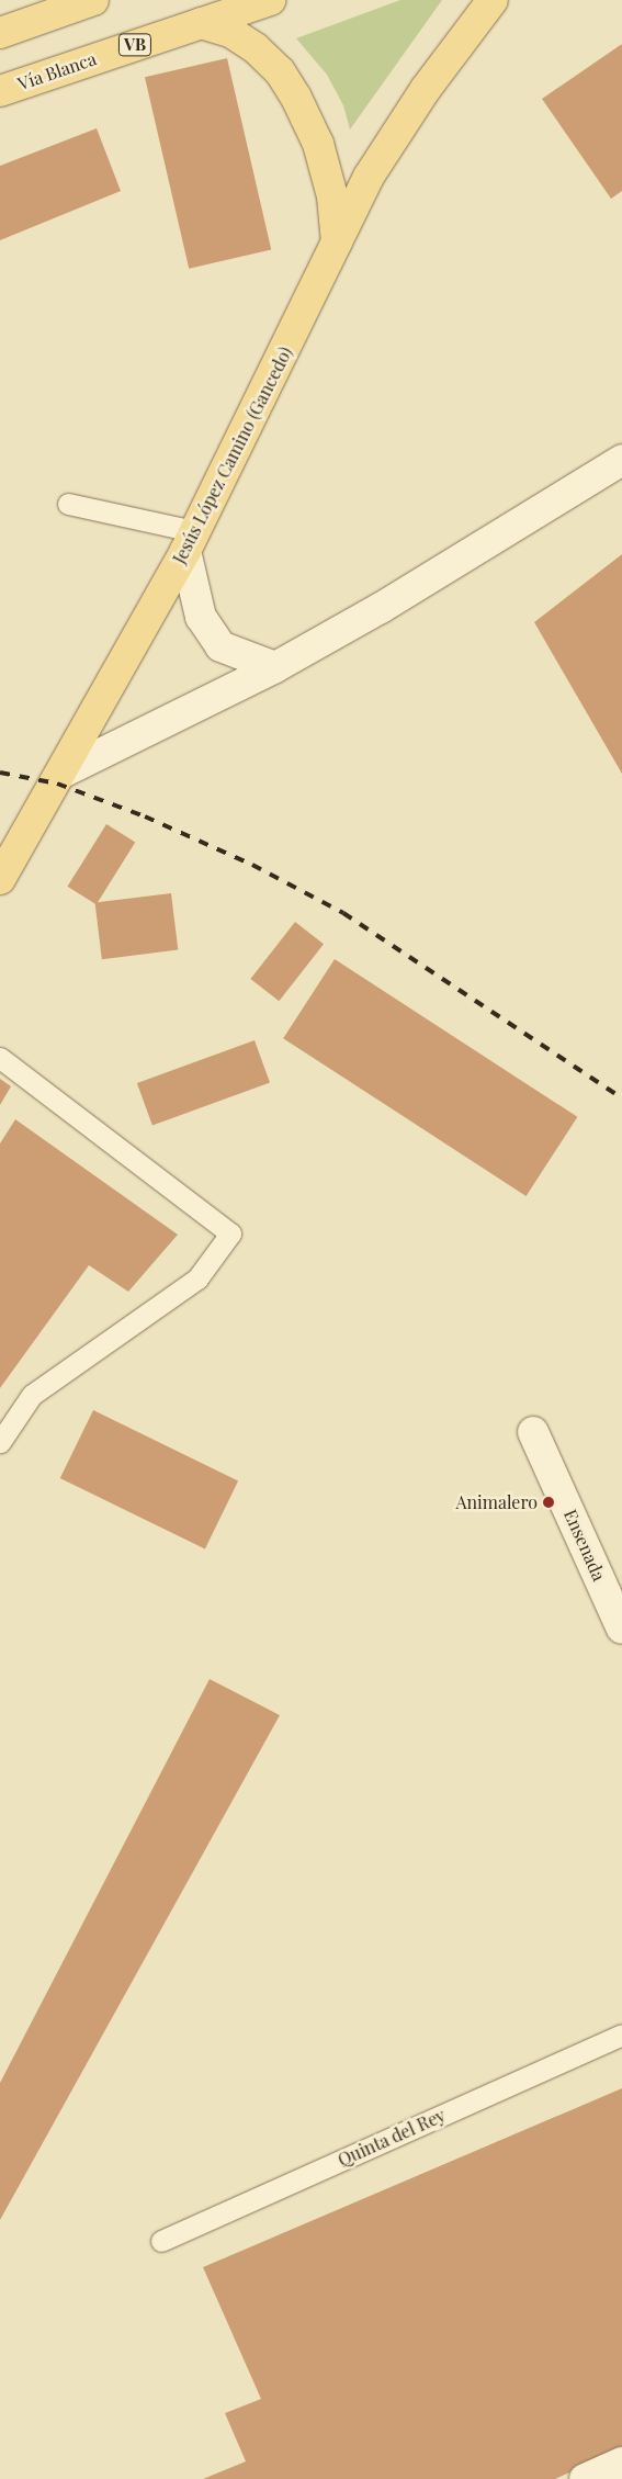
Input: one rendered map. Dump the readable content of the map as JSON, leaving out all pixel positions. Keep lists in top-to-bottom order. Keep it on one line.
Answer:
{"streets":{"main road":["VB","Vía Blanca","Jesús López Camino (Gancedo)"],"street":["Ensenada"],"lane":["Quinta del Rey"]},"places":["Animalero"]}
